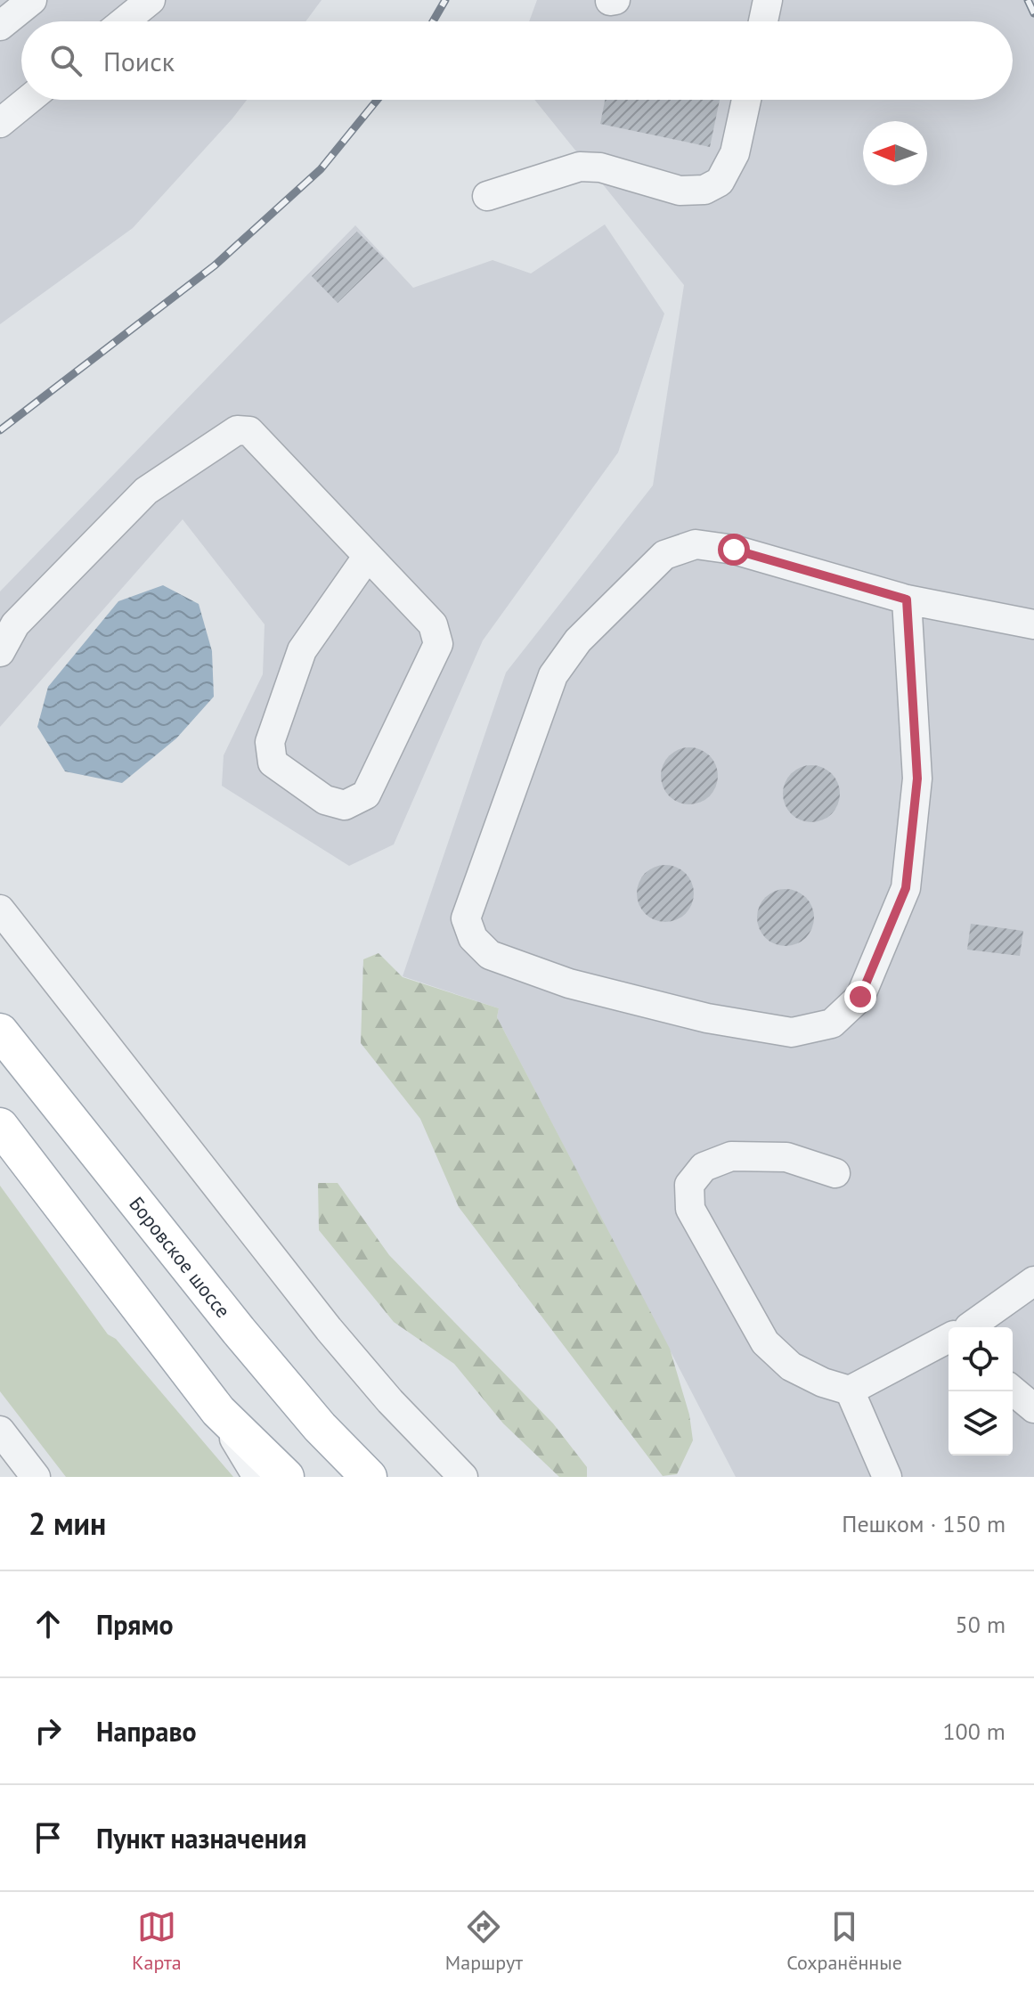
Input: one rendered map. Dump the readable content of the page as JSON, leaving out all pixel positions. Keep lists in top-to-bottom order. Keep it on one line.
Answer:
{"streets":{"main road":["Боровское шоссе"]},"north":"left","page":{"search":"Поиск","heading":["2 мин","Пешком · 150 m"],"list":[["Прямо","50 m"],["Направо","100 m"],"Пункт назначения"],"nav":["Карта","Маршрут","Сохранённые"]}}
